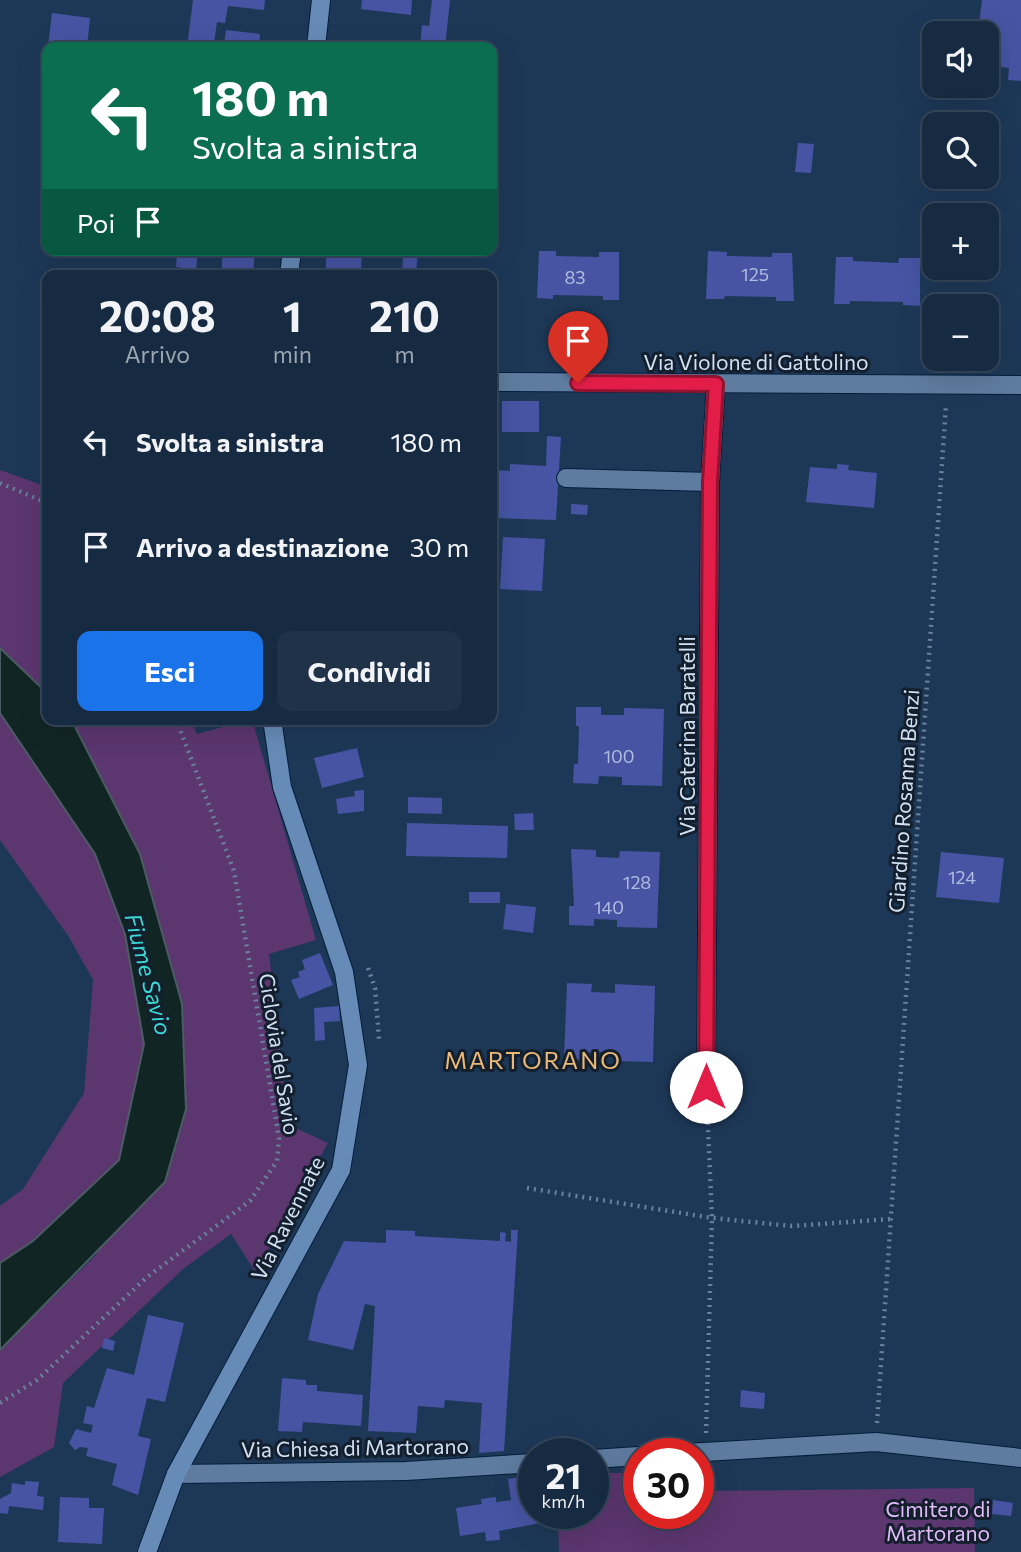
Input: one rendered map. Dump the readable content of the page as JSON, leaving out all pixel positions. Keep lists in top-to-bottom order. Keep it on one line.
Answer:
{"streets":{"main road":["Via Ravennate"],"street":["Via Violone di Gattolino","Via Caterina Baratelli","Via Chiesa di Martorano"],"path":["Giardino Rosanna Benzi","Ciclovia del Savio"]},"crossings":[["Via Violone di Gattolino","Via Caterina Baratelli"],["Via Violone di Gattolino","Giardino Rosanna Benzi"],["Via Ravennate","Via Chiesa di Martorano"]],"districts":["MARTORANO"],"water":["Fiume Savio"],"parks":["Cimitero di Martorano"],"house_numbers":["125","83","100","124","128","140"],"page":{"map_buttons":["+","−"],"turn":["180 m","Svolta a sinistra"],"then":"Poi","eta":["20:08","Arrivo","1","min","210","m"],"list":[{"name":"Svolta a sinistra","value":"180 m"},{"name":"Arrivo a destinazione","value":"30 m"}],"buttons":["Esci","Condividi"],"speed":"21 km/h","limit":"30"}}
